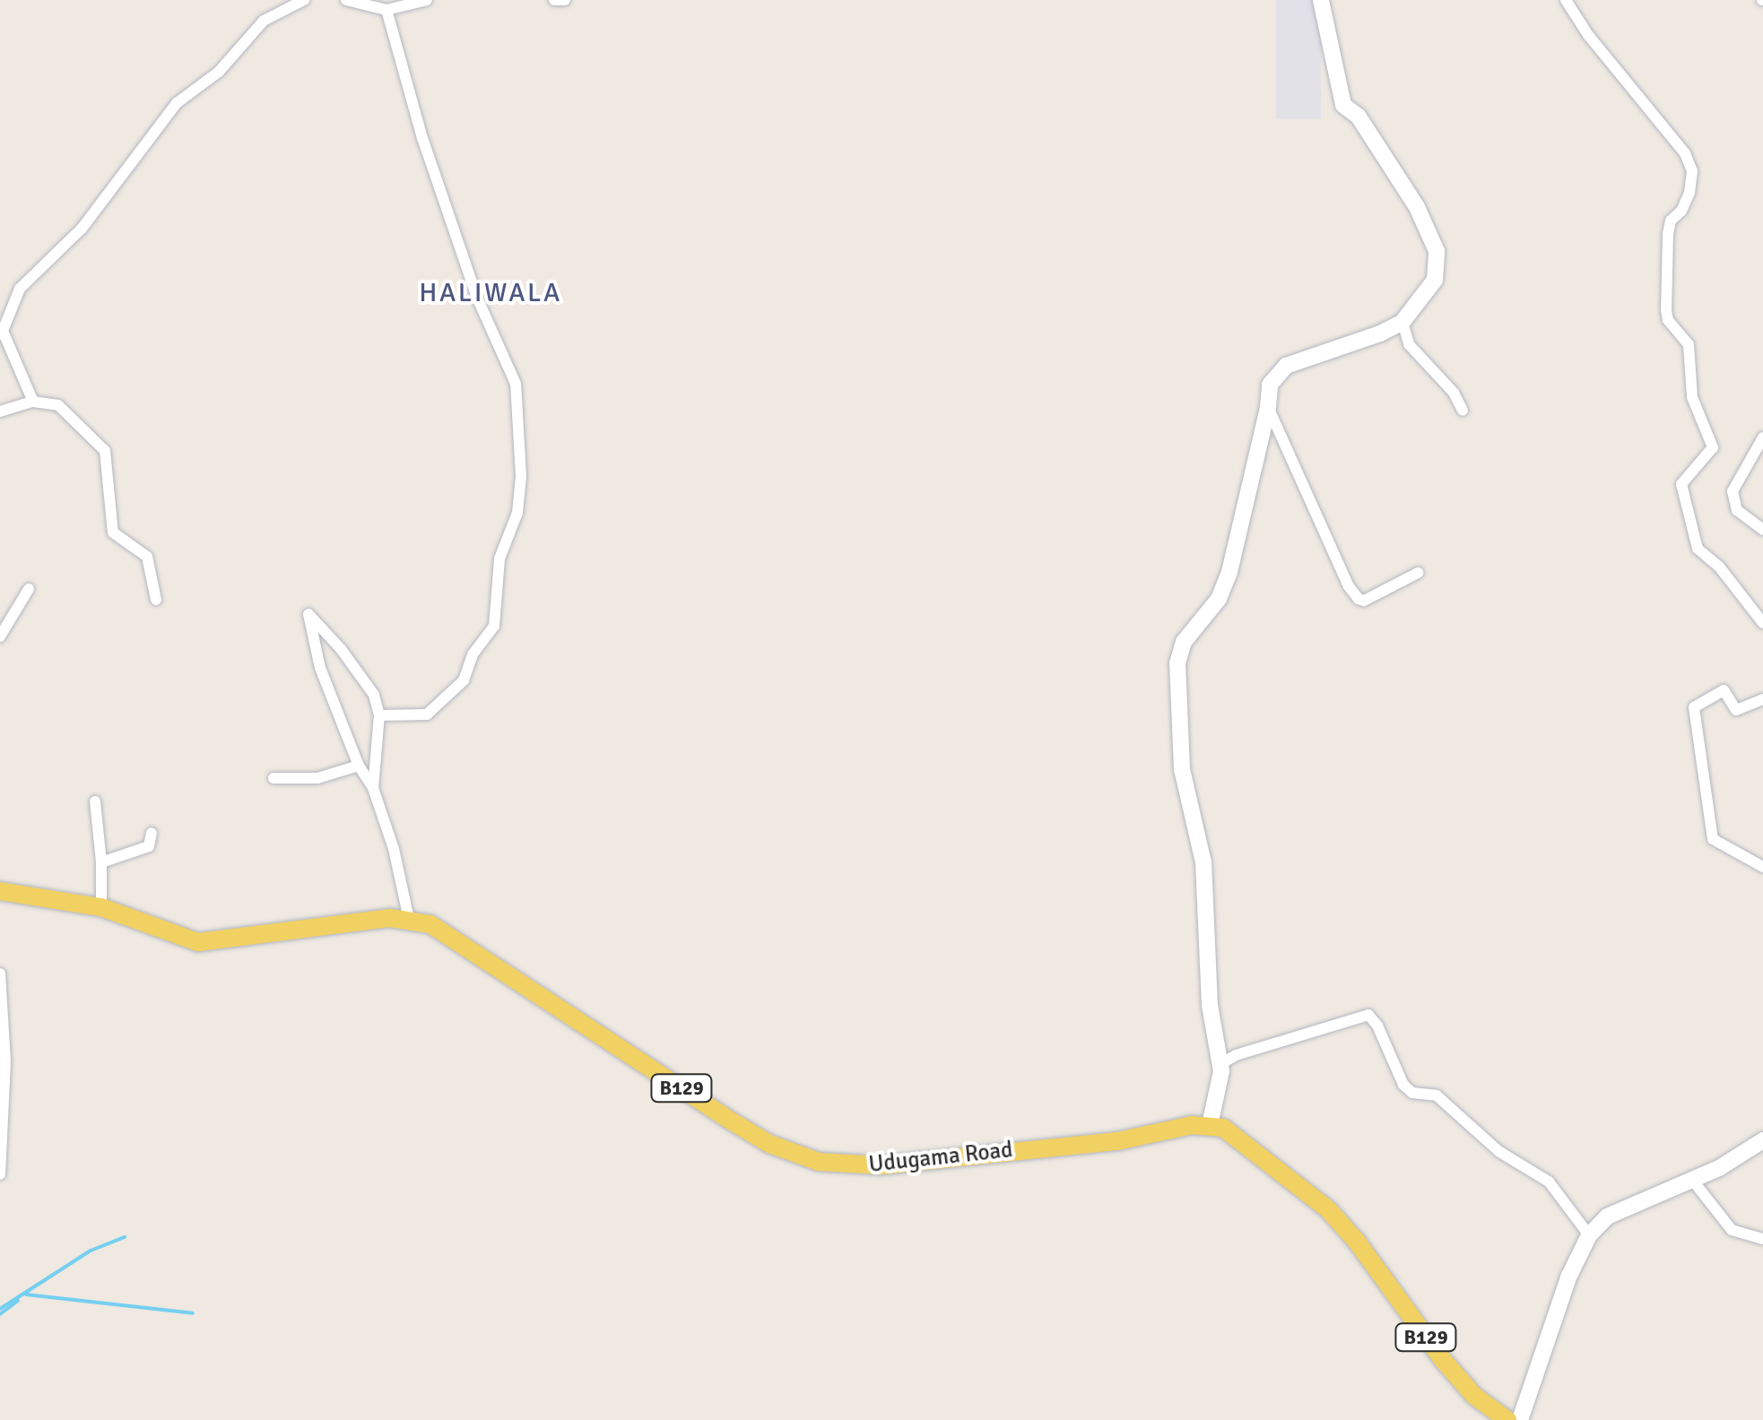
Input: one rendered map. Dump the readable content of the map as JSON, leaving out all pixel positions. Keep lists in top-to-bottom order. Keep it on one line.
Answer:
{"streets":{"main road":["B129","Udugama Road"]},"crossings":[["B129","Udugama Road"]],"districts":["HALIWALA"]}
